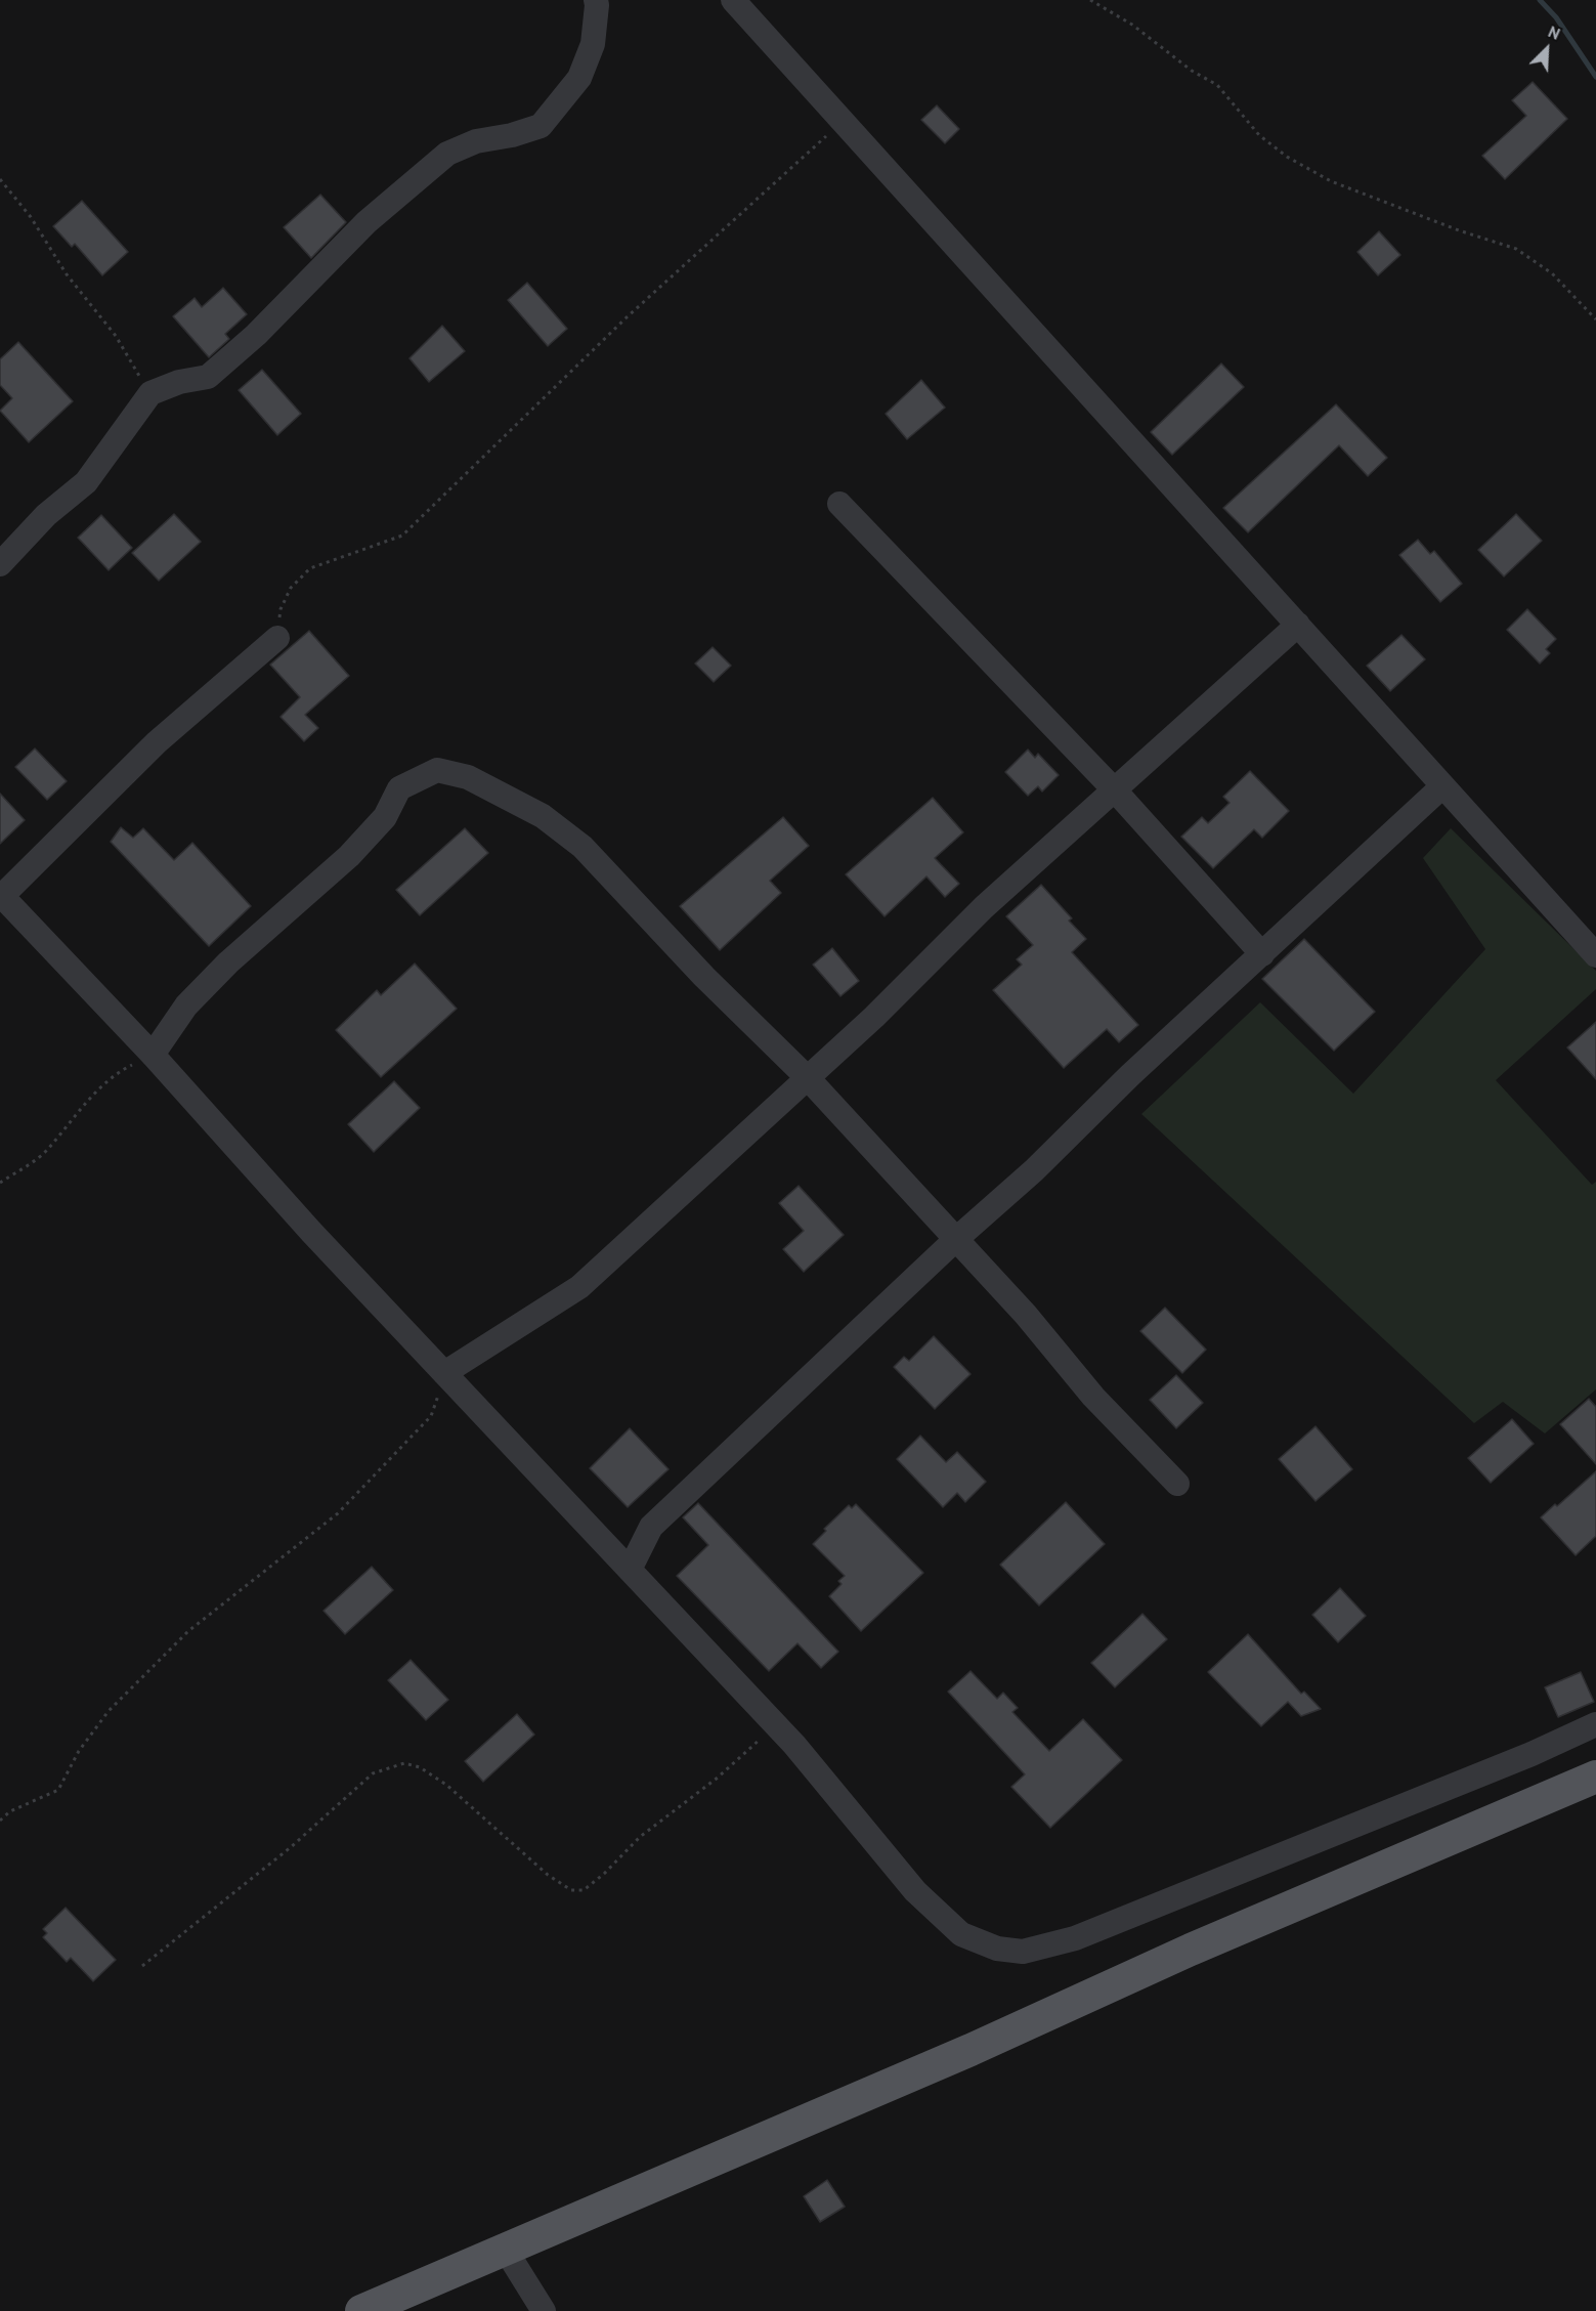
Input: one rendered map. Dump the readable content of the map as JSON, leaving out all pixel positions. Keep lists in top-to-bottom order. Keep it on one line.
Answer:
{"north":"top right"}
